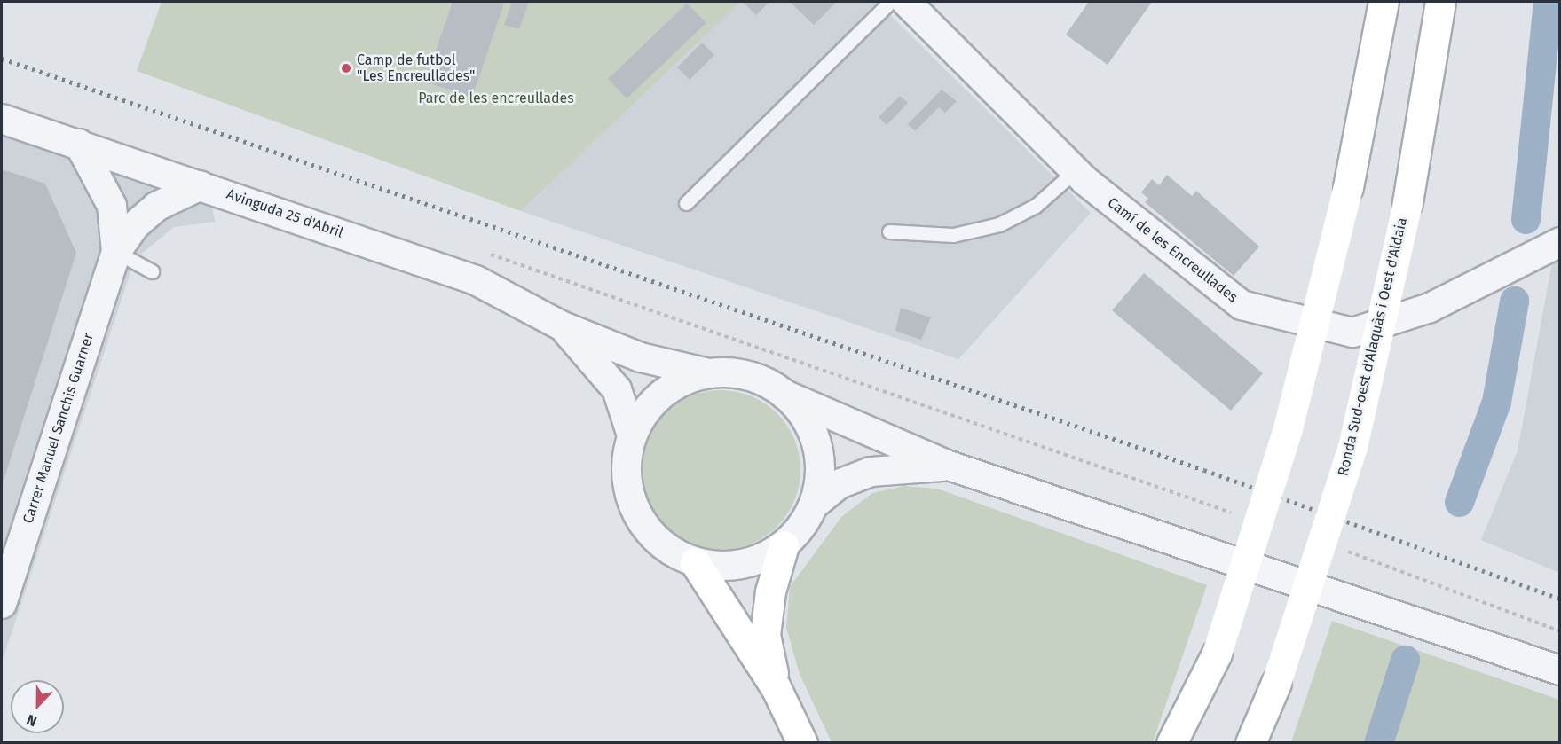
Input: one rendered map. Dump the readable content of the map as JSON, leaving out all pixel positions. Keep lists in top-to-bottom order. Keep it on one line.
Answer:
{"streets":{"main road":["Ronda Sud-oest d'Alaquàs i Oest d'Aldaia"],"street":["Avinguda 25 d'Abril","Camí de les Encreullades","Carrer Manuel Sanchis Guarner"]},"crossings":[["Avinguda 25 d'Abril","Carrer Manuel Sanchis Guarner"]],"parks":["Parc de les encreullades"],"places":["Camp de futbol \"Les Encreullades\""],"north":"bottom"}
